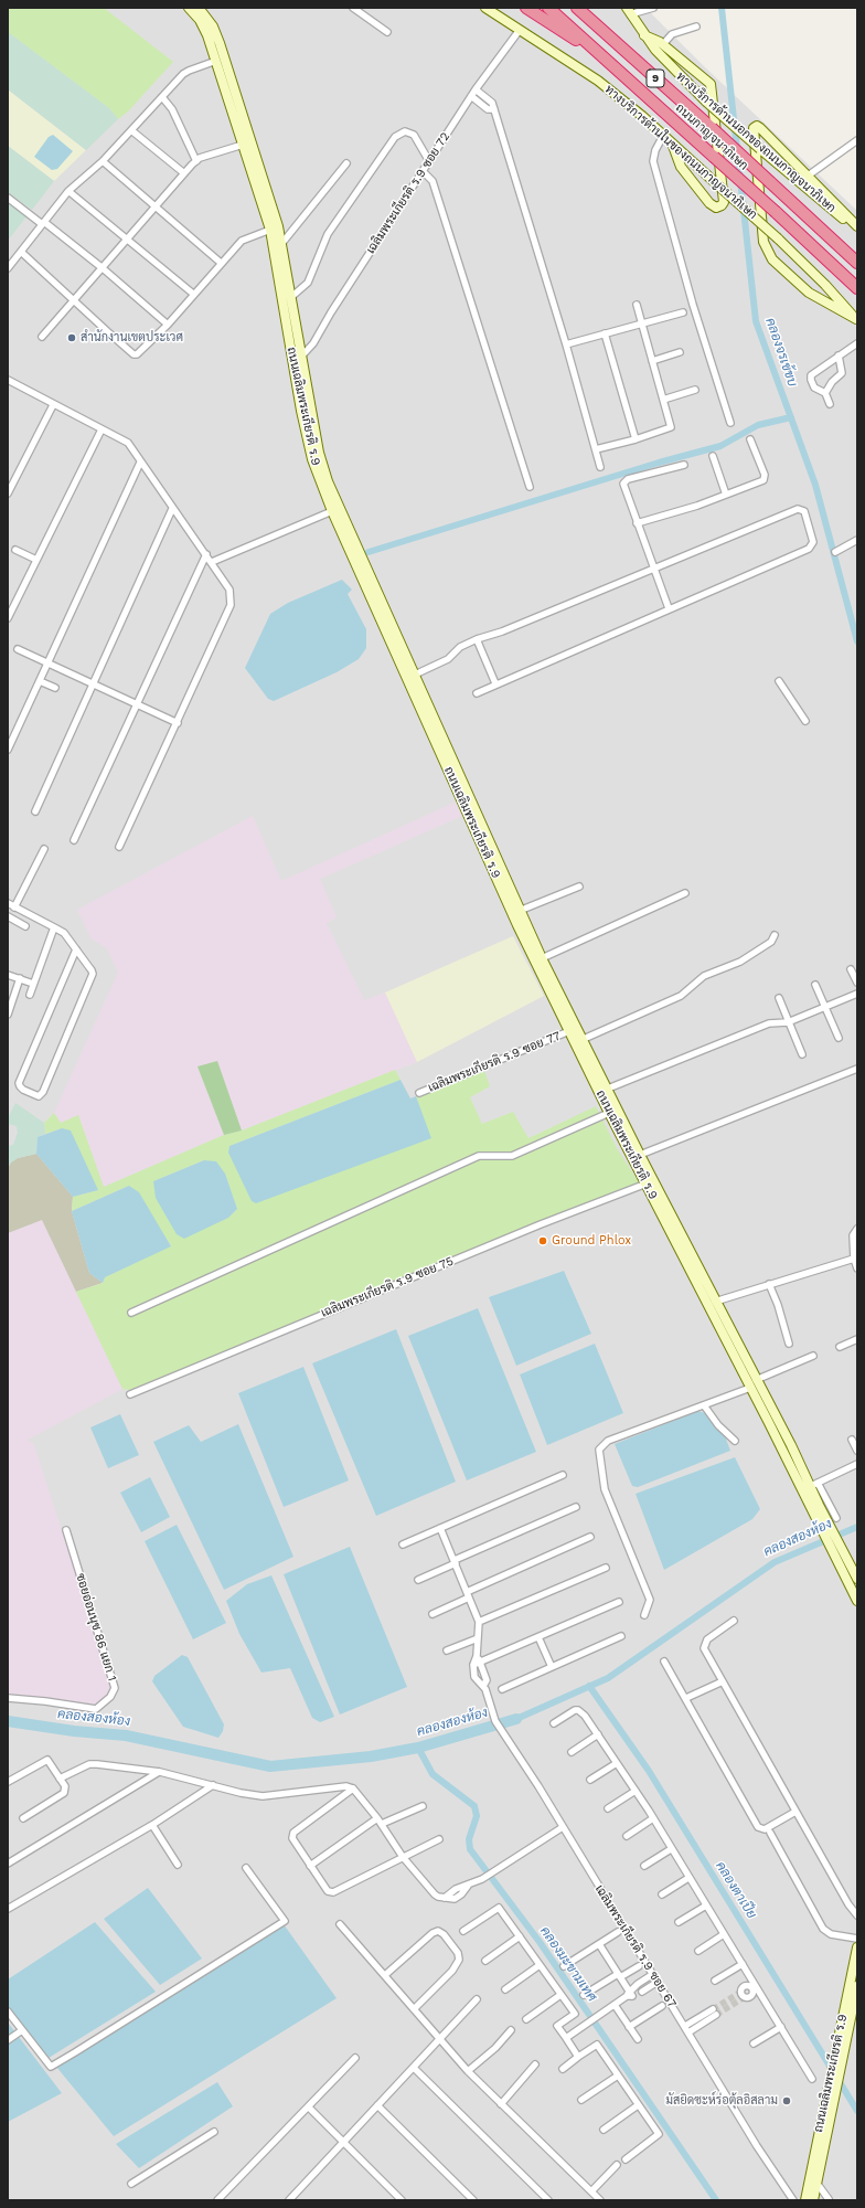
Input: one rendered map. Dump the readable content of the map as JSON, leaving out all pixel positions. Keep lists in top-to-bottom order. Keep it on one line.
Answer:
{"streets":{"highway":["9","ถนนกาญจนาภิเษก"],"main road":["ทางบริการด้านนอกของถนนกาญจนาภิเษก","ทางบริการด้านในของถนนกาญจนาภิเษก","ถนนเฉลิมพระเกียรติ ร.9"],"street":["เฉลิมพระเกียรติ ร.9 ซอย 72","เฉลิมพระเกียรติ ร.9 ซอย 77","เฉลิมพระเกียรติ ร.9 ซอย 75","ซอยอ่อนนุช 86 แยก 1","เฉลิมพระเกียรติ ร.9 ซอย 67"]},"crossings":[["ทางบริการด้านในของถนนกาญจนาภิเษก","เฉลิมพระเกียรติ ร.9 ซอย 72"],["เฉลิมพระเกียรติ ร.9 ซอย 72","ถนนเฉลิมพระเกียรติ ร.9"],["ถนนเฉลิมพระเกียรติ ร.9","เฉลิมพระเกียรติ ร.9 ซอย 77"],["ถนนเฉลิมพระเกียรติ ร.9","เฉลิมพระเกียรติ ร.9 ซอย 75"]],"water":["คลองจรเข้ขบ","คลองสองห้อง","คลองตาเปีย","คลองมะขามเทศ"],"places":["สำนักงานเขตประเวศ","Ground Phlox","มัสยิดซะห์ร่อตุ้ลอิสลาม"]}
